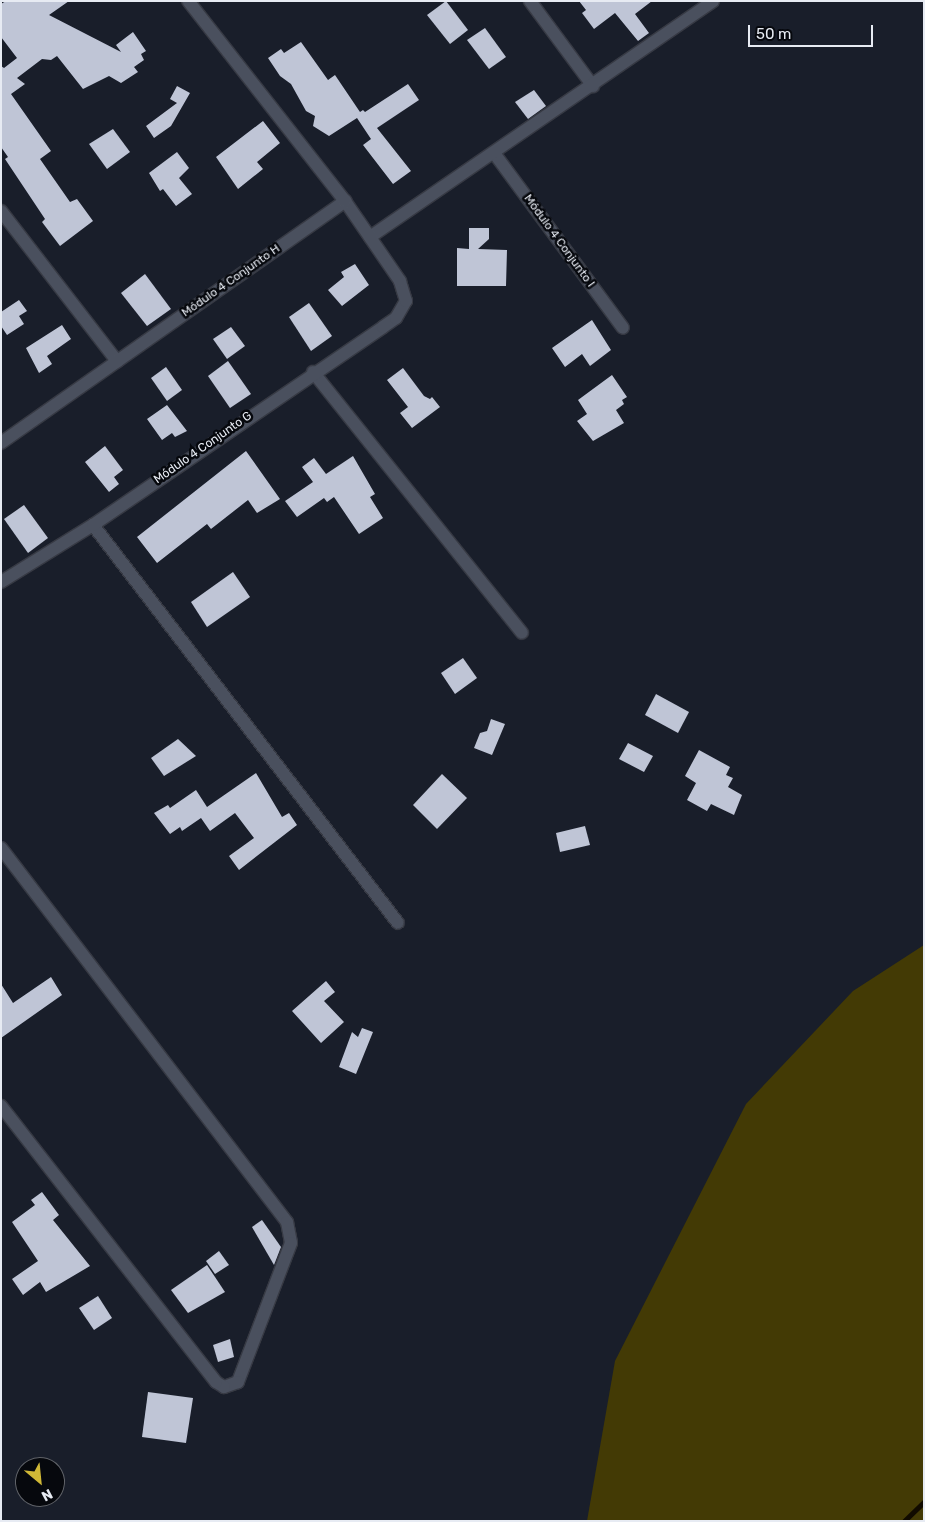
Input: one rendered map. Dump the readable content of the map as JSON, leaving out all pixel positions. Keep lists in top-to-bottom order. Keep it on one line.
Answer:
{"streets":{"street":["Módulo 4 Conjunto I","Módulo 4 Conjunto H","Módulo 4 Conjunto G"]},"scale_bar":"50 m","north":"bottom right"}
